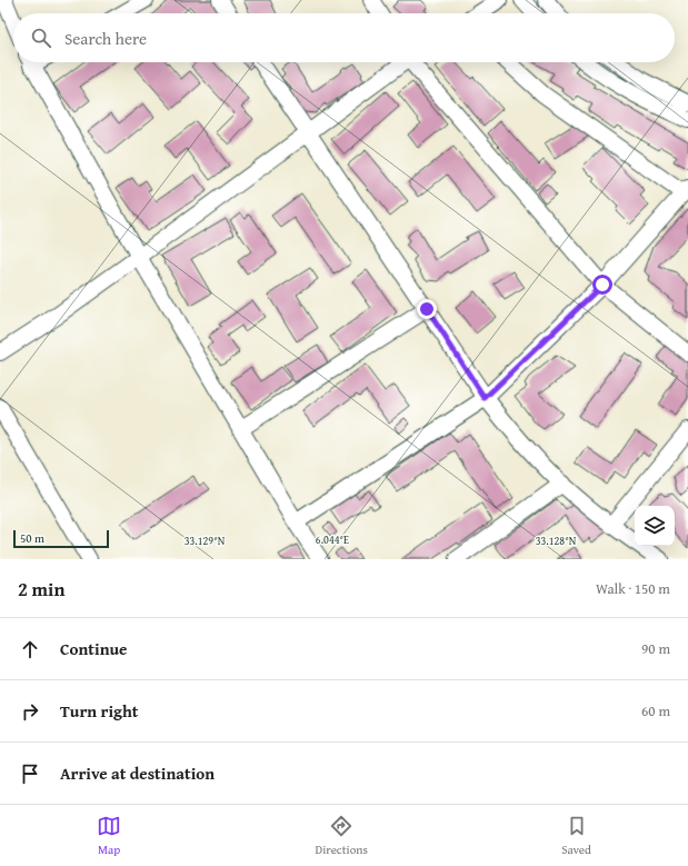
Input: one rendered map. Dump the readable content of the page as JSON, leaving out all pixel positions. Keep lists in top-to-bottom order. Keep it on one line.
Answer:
{"scale_bar":"50 m","page":{"search":"Search here","scale":"50 m","heading":["2 min","Walk · 150 m"],"list":[["Continue","90 m"],["Turn right","60 m"],"Arrive at destination"],"nav":["Map","Directions","Saved"]},"coordinates":["6.044°E","33.129°N","33.128°N"]}
